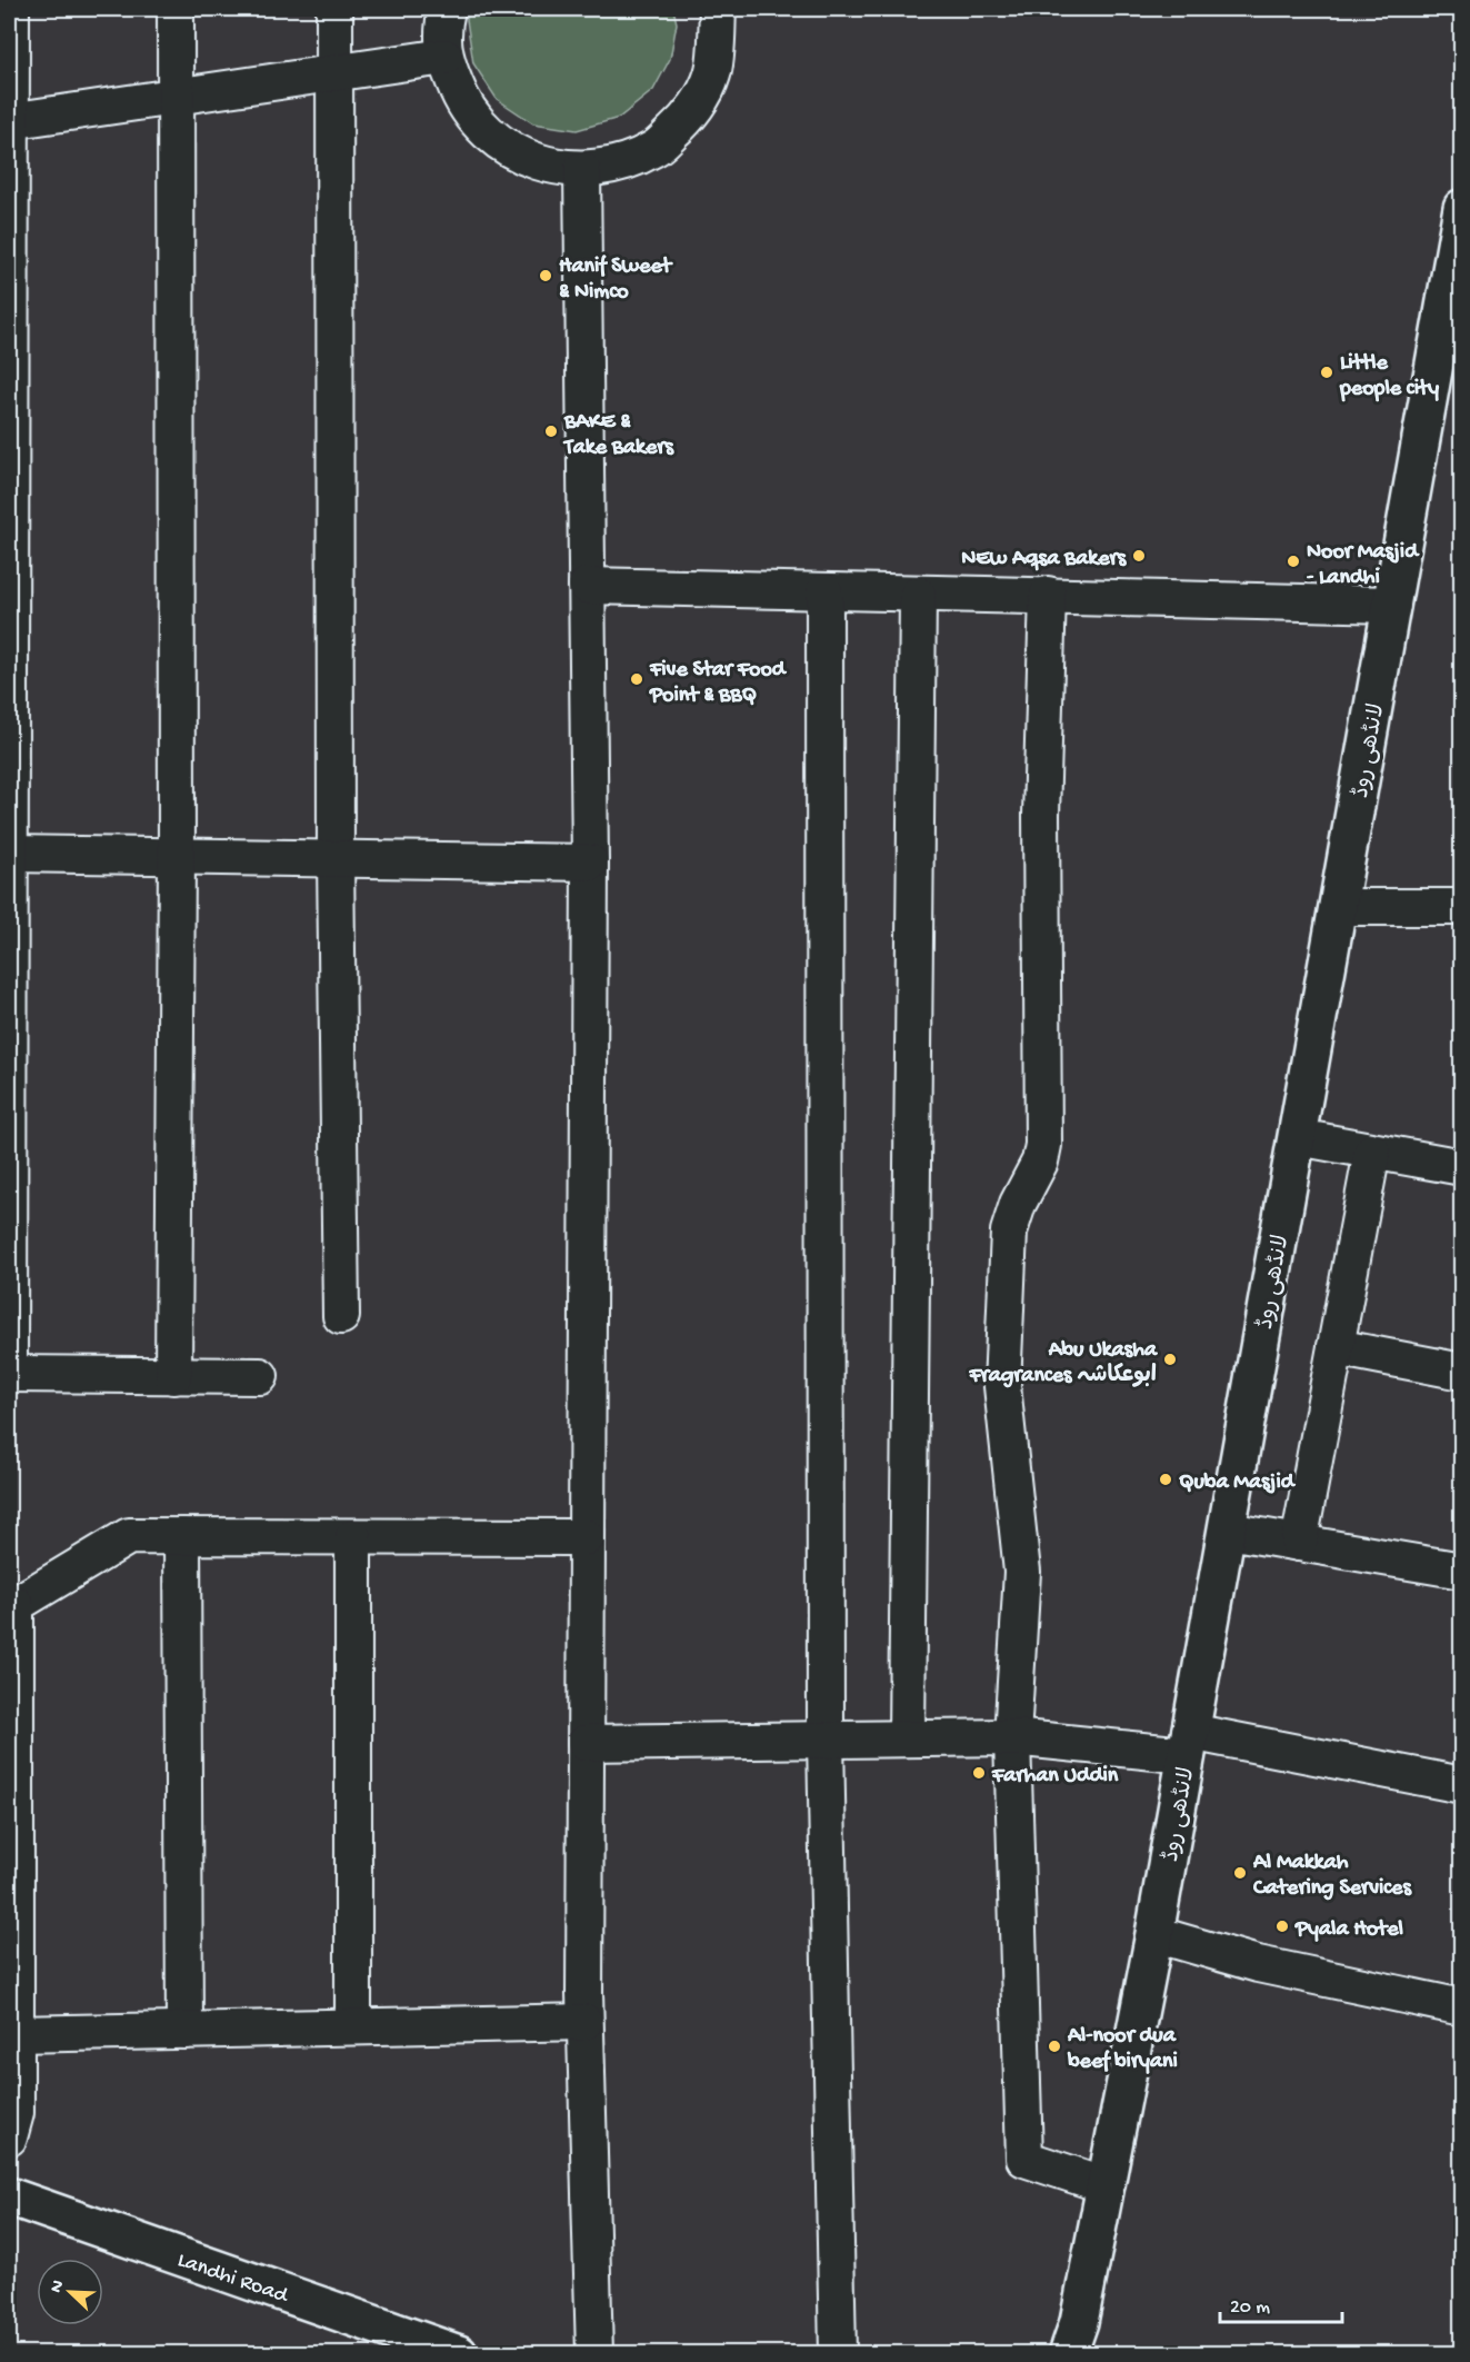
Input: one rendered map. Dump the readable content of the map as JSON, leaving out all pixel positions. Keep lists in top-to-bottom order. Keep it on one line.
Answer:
{"streets":{"main road":["لانڈھی روڈ","Landhi Road"]},"places":["Hanif Sweet & Nimco","Little people city","BAKE & Take Bakers","NEw Aqsa Bakers","Noor Masjid - Landhi","Five Star Food Point & BBQ","Abu Ukasha Fragrances ابوعکاشہ","Quba Masjid","Farhan Uddin","Al Makkah Catering Services","Pyala Hotel","Al-noor dua beef biryani"],"scale_bar":"20 m","north":"top left"}
